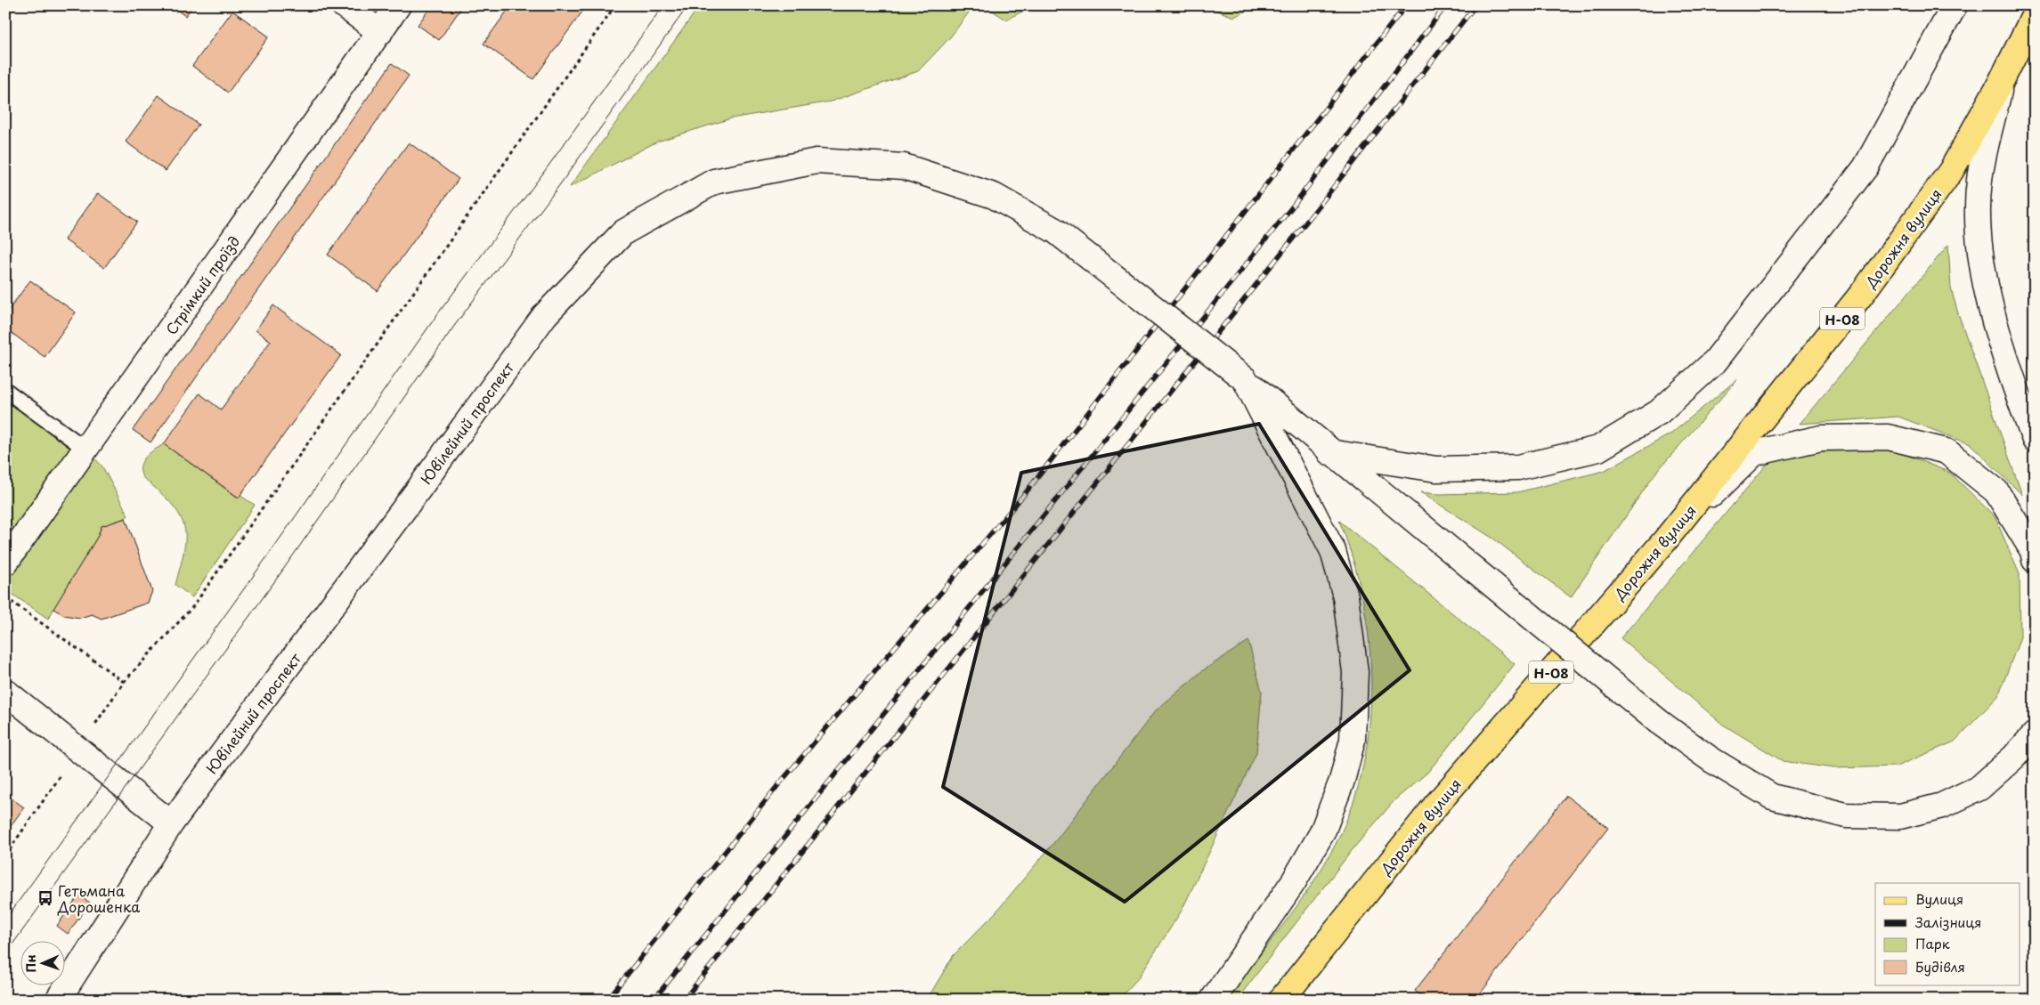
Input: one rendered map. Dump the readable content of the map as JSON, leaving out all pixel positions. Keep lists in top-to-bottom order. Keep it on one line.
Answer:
{"streets":{"main road":["Дорожня вулиця","Стрімкий проїзд","Н-08","Ювілейний проспект"]},"crossings":[["Дорожня вулиця","Н-08"]],"places":{"bus stop":["Гетьмана Дорошенка"]},"legend":["Вулиця","Залізниця","Парк","Будівля"],"north":"left"}
